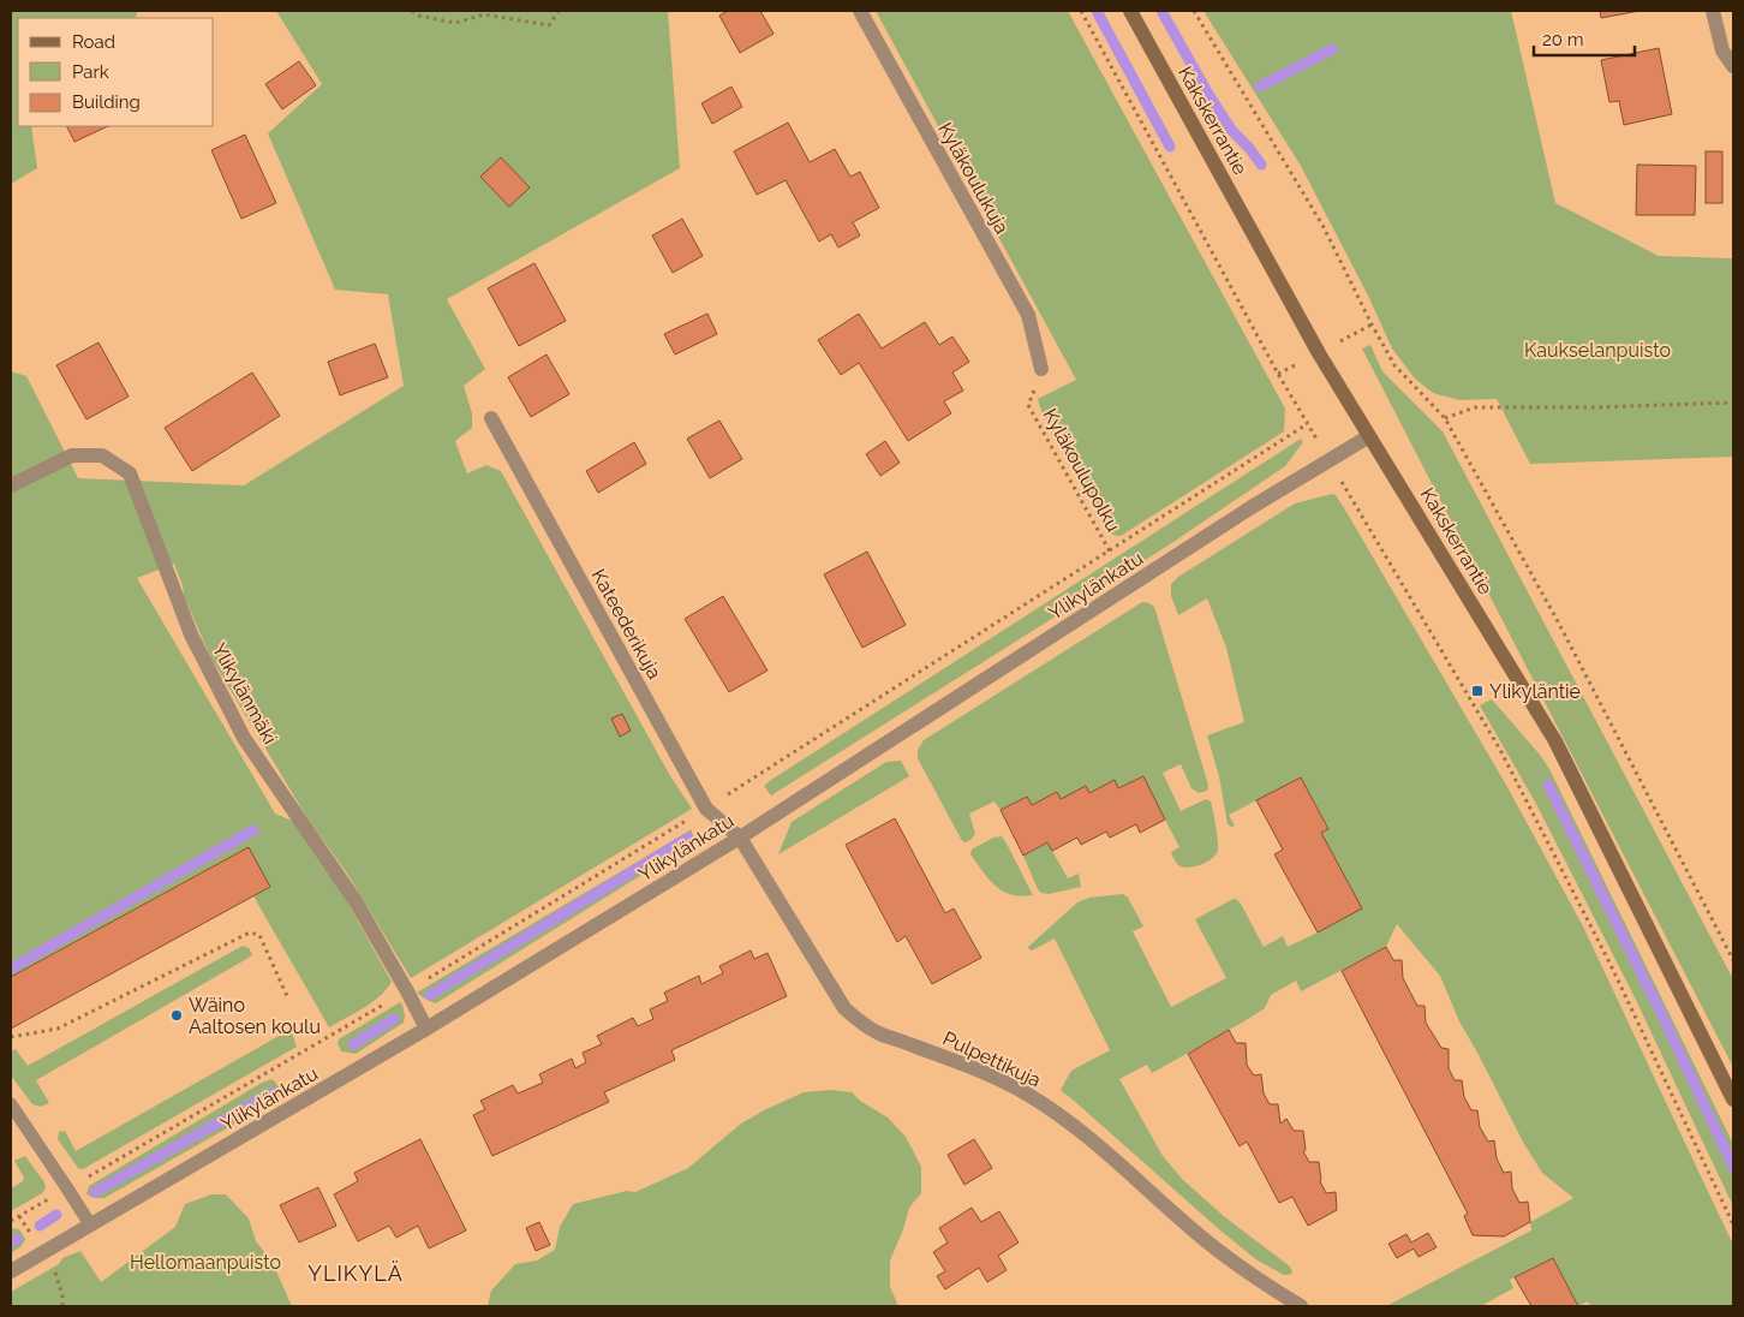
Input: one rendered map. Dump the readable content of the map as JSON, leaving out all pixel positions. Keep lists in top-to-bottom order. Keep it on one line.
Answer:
{"streets":{"main road":["Kakskerrantie"],"street":["Kyläkoulukuja","Ylikylänkatu","Kateederikuja","Ylikylänmäki","Pulpettikuja"],"path":["Kyläkoulupolku"]},"crossings":[["Kakskerrantie","Ylikylänkatu"],["Kyläkoulukuja","Kyläkoulupolku"],["Ylikylänkatu","Kateederikuja"],["Ylikylänkatu","Ylikylänmäki"],["Ylikylänkatu","Pulpettikuja"],["Kateederikuja","Pulpettikuja"]],"districts":["YLIKYLÄ"],"parks":["Kaukselanpuisto","Hellomaanpuisto"],"places":{"transit":["Ylikyläntie"],"other":["Wäino Aaltosen koulu"]},"legend":["Road","Park","Building"],"scale_bar":"20 m"}
